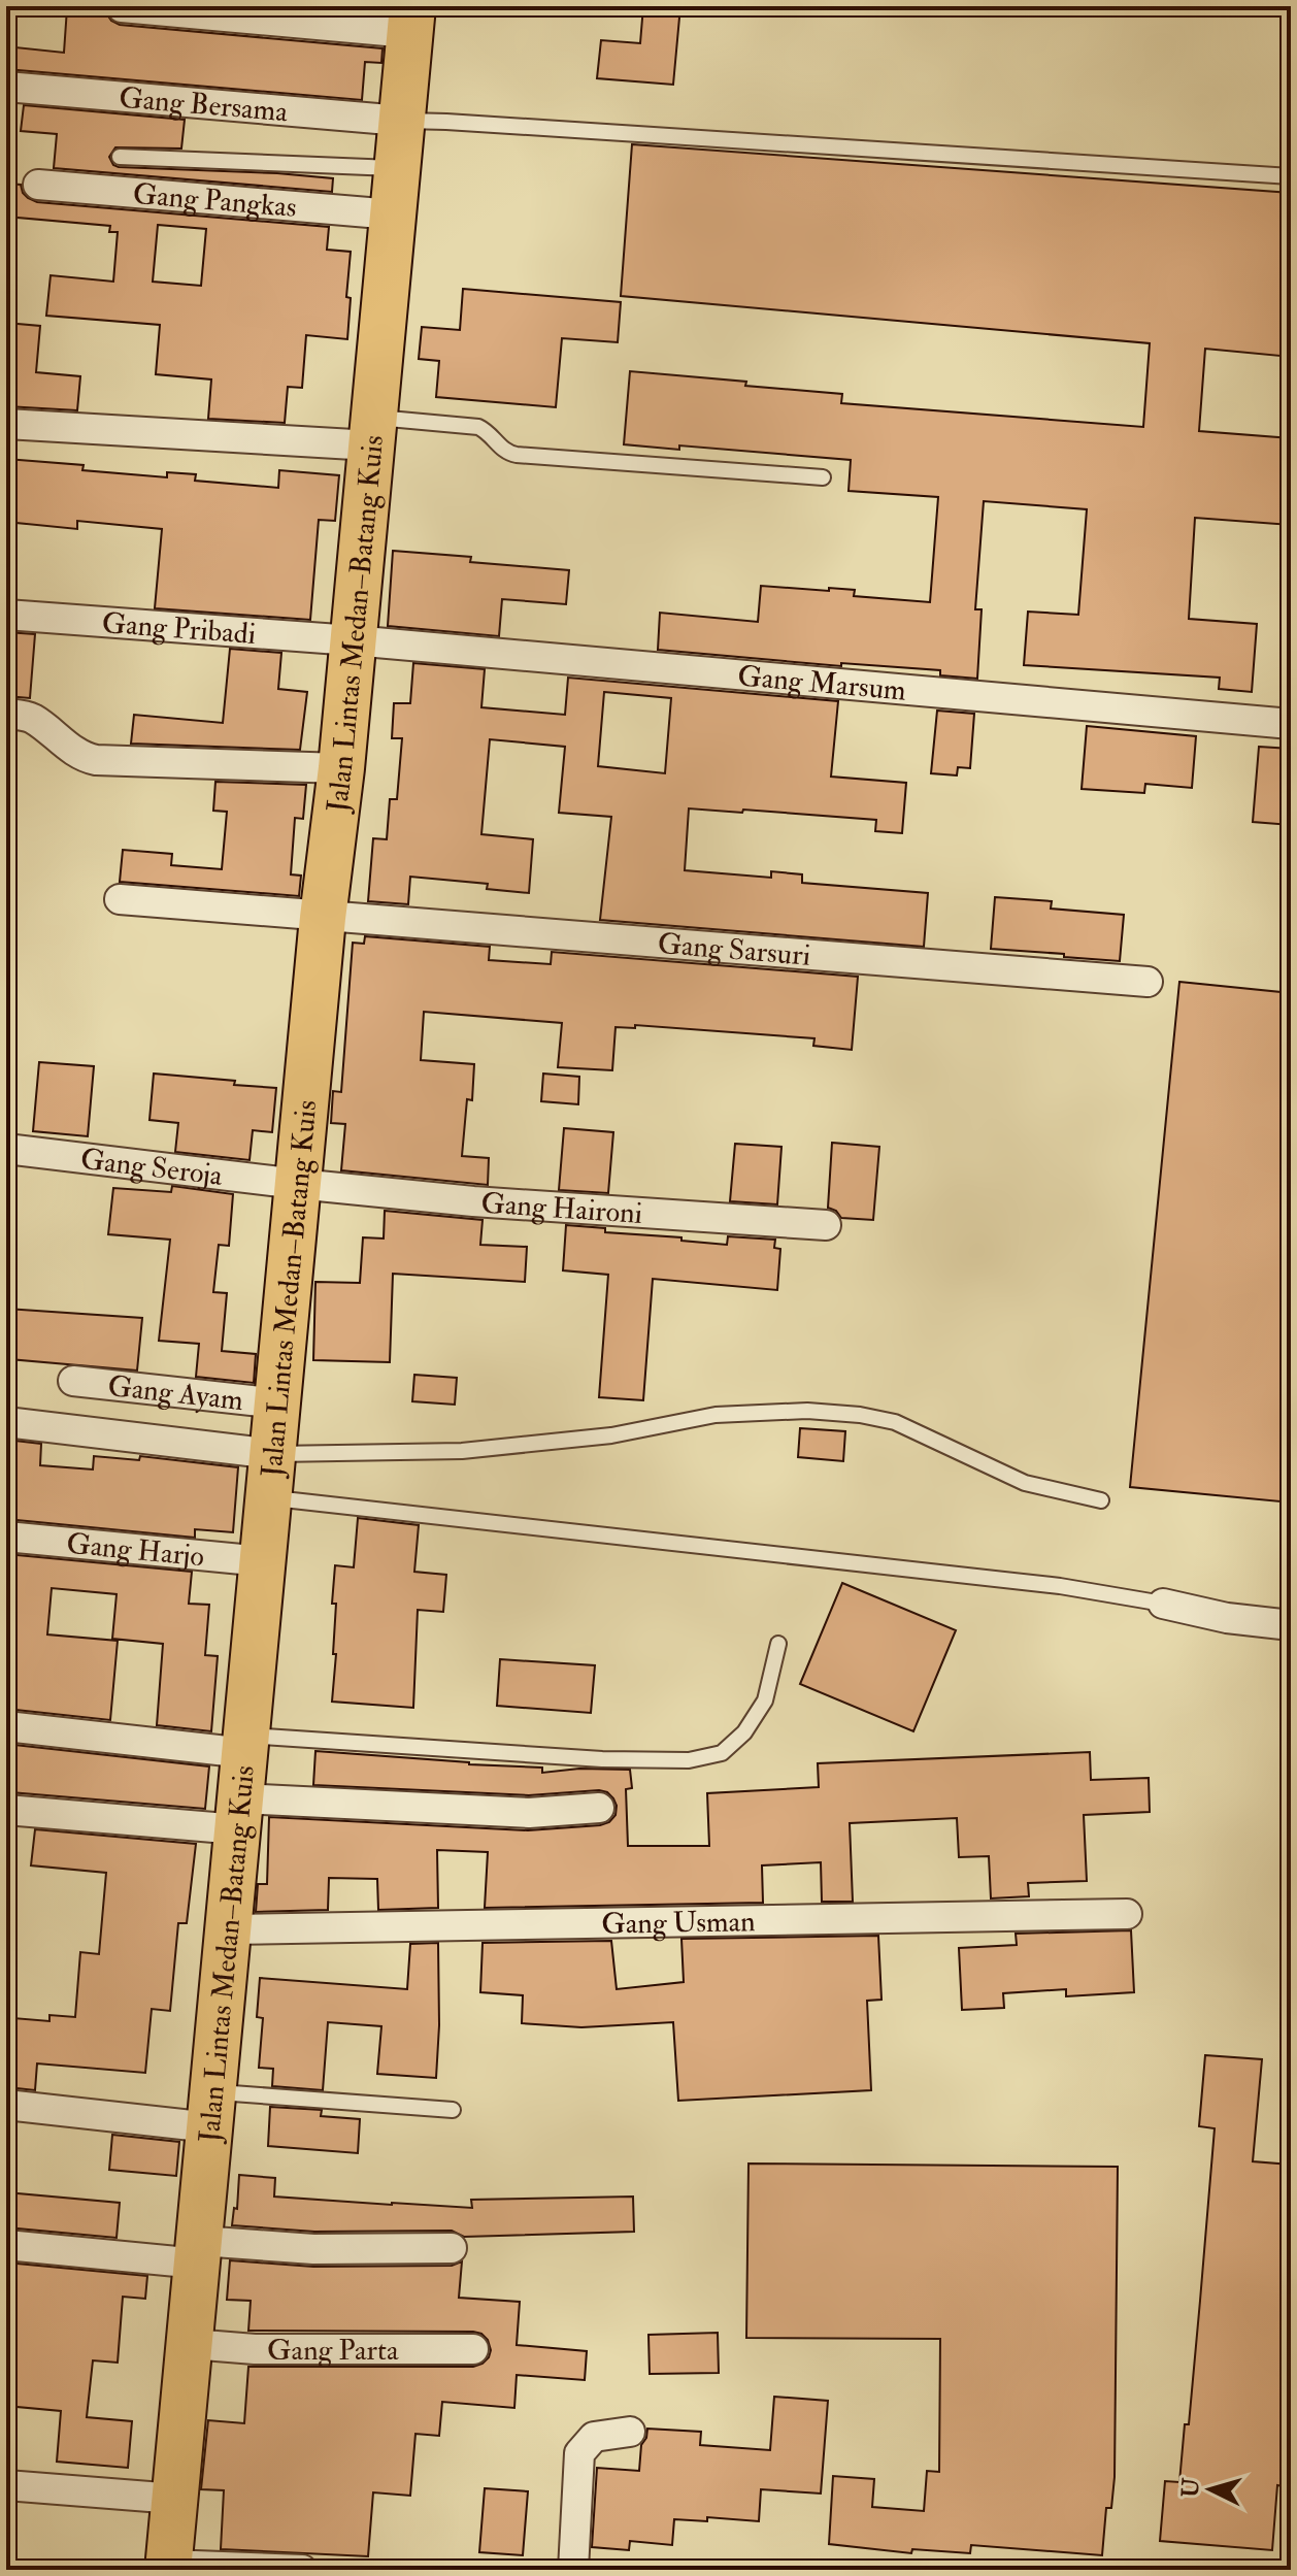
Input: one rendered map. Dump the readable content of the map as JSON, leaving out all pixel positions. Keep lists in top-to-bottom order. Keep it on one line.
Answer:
{"streets":{"highway":["Jalan Lintas Medan–Batang Kuis"],"street":["Gang Bersama","Gang Pangkas","Gang Pribadi","Gang Marsum","Gang Sarsuri","Gang Seroja","Gang Haironi","Gang Ayam","Gang Harjo","Gang Usman","Gang Parta"]},"crossings":[["Gang Bersama","Jalan Lintas Medan–Batang Kuis"],["Gang Pangkas","Jalan Lintas Medan–Batang Kuis"],["Jalan Lintas Medan–Batang Kuis","Gang Pribadi"],["Jalan Lintas Medan–Batang Kuis","Gang Marsum"],["Jalan Lintas Medan–Batang Kuis","Gang Sarsuri"],["Jalan Lintas Medan–Batang Kuis","Gang Seroja"],["Jalan Lintas Medan–Batang Kuis","Gang Haironi"],["Jalan Lintas Medan–Batang Kuis","Gang Ayam"],["Jalan Lintas Medan–Batang Kuis","Gang Harjo"],["Jalan Lintas Medan–Batang Kuis","Gang Usman"],["Jalan Lintas Medan–Batang Kuis","Gang Parta"],["Gang Pribadi","Gang Marsum"],["Gang Seroja","Gang Haironi"]],"north":"left"}
